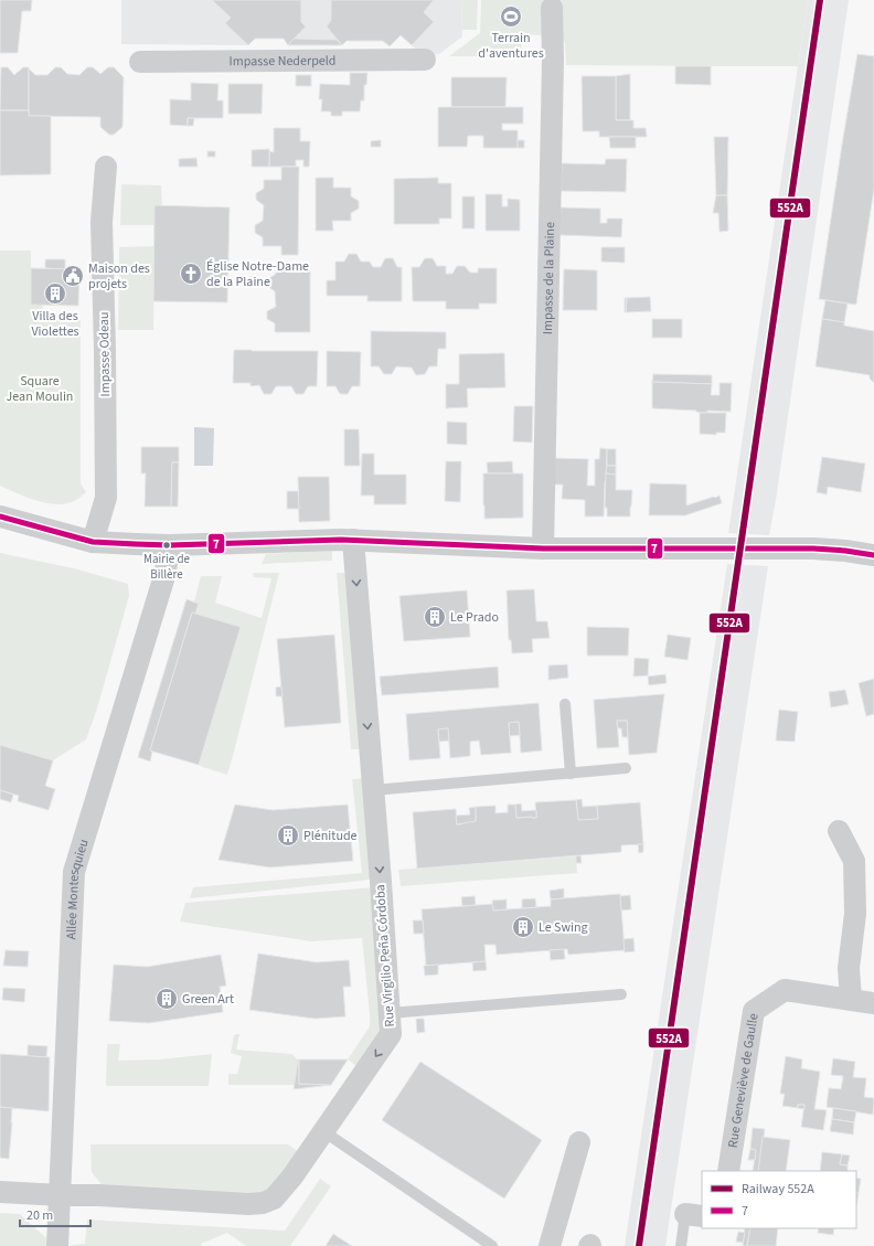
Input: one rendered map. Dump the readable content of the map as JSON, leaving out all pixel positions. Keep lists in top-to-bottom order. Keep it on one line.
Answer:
{"streets":{"street":["Impasse Nederpeld","Impasse de la Plaine","Impasse Odeau","Allée Montesquieu","Rue Virgilio Peña Córdoba","Rue Geneviève de Gaulle"]},"crossings":[["Allée Montesquieu","Rue Virgilio Peña Córdoba"]],"one_way":["Rue Virgilio Peña Córdoba"],"parks":["Square Jean Moulin"],"places":{"sports":["Terrain d'aventures"],"church":["Église Notre-Dame de la Plaine"],"public building":["Maison des projets"],"building":["Villa des Violettes","Le Prado","Plénitude","Le Swing","Green Art"],"other":["Mairie de Billère"]},"lines":["rail line 552A","transit line 7"],"legend":["Railway 552A","7"],"scale_bar":"20 m"}
